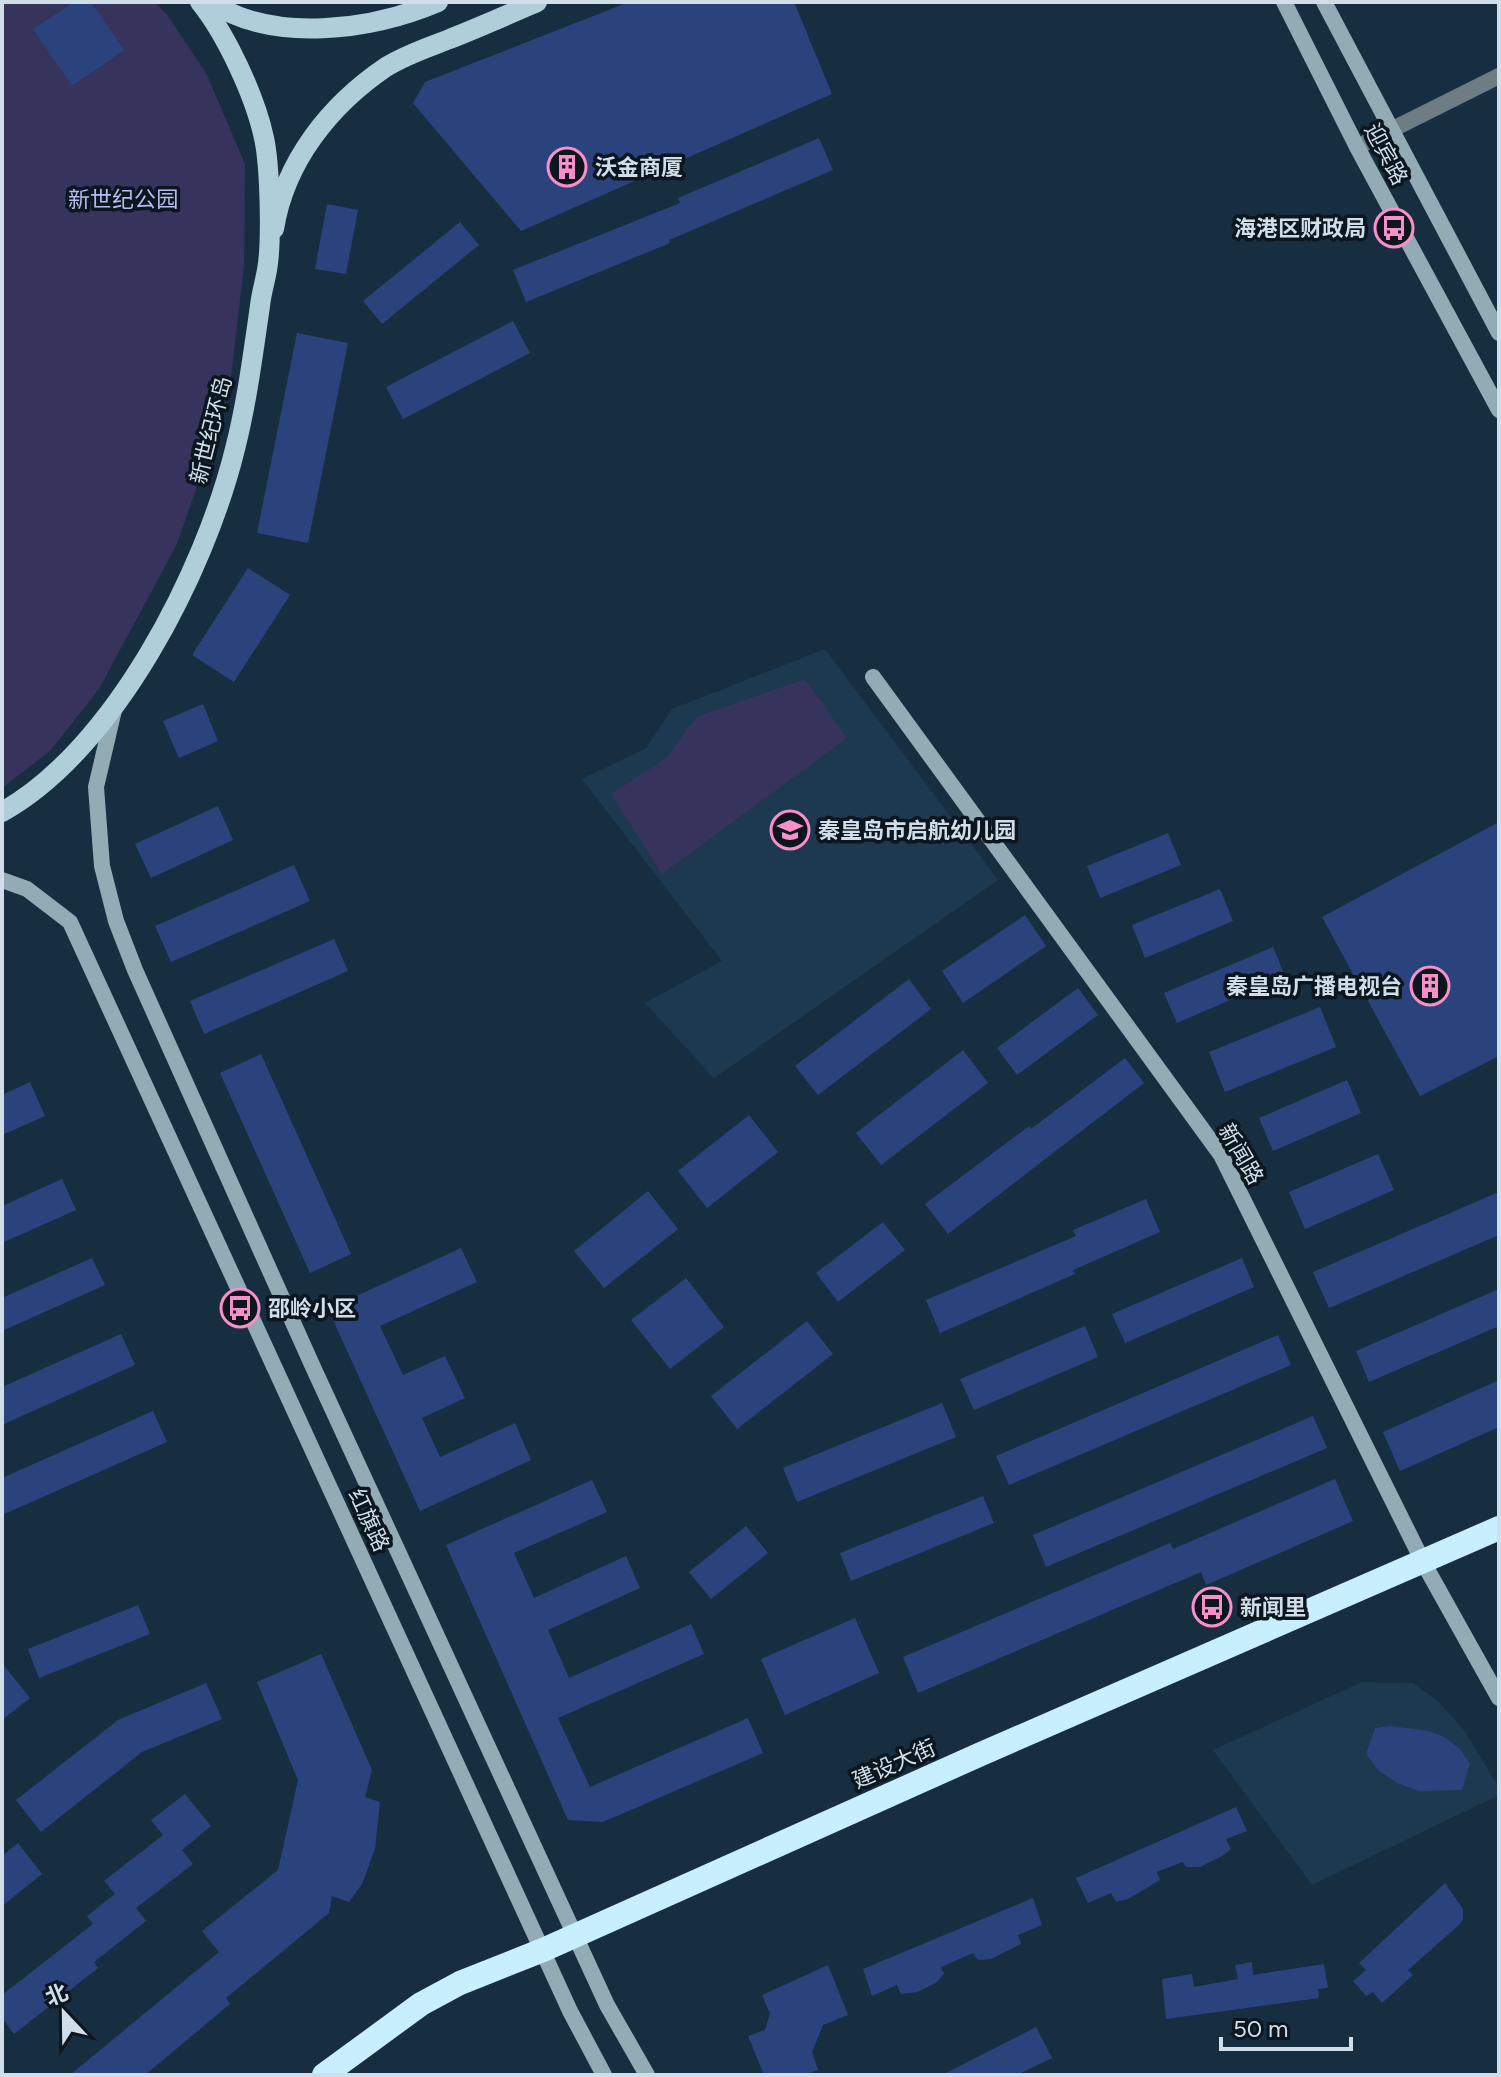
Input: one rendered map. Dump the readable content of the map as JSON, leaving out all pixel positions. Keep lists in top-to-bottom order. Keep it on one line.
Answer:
{"streets":{"highway":["建设大街"],"main road":["迎宾路","新世纪环岛","新闻路","红旗路"]},"crossings":[["新闻路","建设大街"],["红旗路","建设大街"]],"parks":["新世纪公园"],"places":{"building":["沃金商厦","秦皇岛广播电视台"],"bus stop":["海港区财政局","邵岭小区","新闻里"],"school or university":["秦皇岛市启航幼儿园"]},"scale_bar":"50 m","north":"top"}
